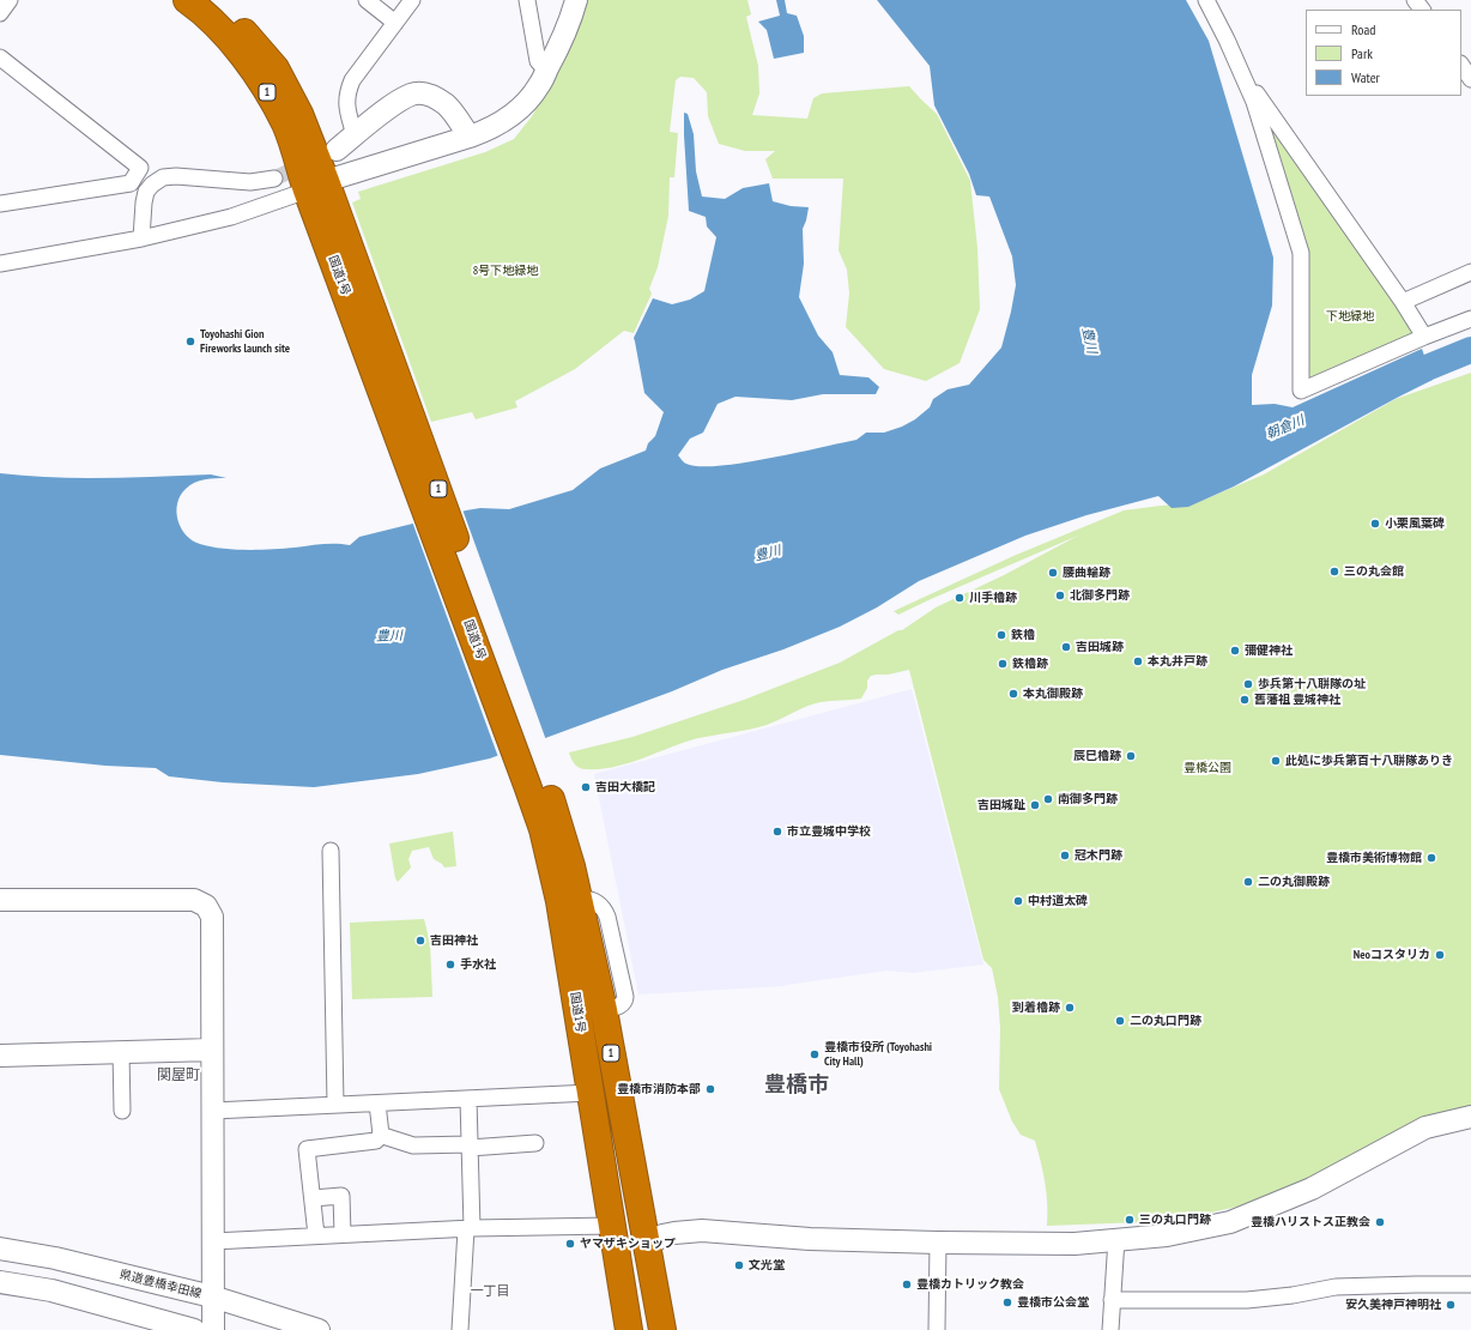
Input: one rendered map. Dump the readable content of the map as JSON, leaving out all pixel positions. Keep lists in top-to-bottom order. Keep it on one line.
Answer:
{"streets":{"highway":["1","国道1号"],"street":["県道豊橋幸田線"]},"districts":["関屋町","豊橋市","一丁目"],"water":["豊川","朝倉川"],"parks":["8号下地緑地","下地緑地","豊橋公園"],"places":["Toyohashi Gion Fireworks launch site","小栗風葉碑","三の丸会館","腰曲輪跡","北御多門跡","川手櫓跡","鉄櫓","吉田城跡","彌健神社","本丸井戸跡","鉄櫓跡","歩兵第十八聠隊の址","本丸御殿跡","舊藩祖 豊城神社","辰巳櫓跡","此処に歩兵第百十八聠隊ありき","吉田大橋記","南御多門跡","吉田城趾","市立豊城中学校","冠木門跡","豊橋市美術博物館","二の丸御殿跡","中村道太碑","吉田神社","Neoコスタリカ","手水社","到着櫓跡","二の丸口門跡","豊橋市役所 (Toyohashi City Hall)","豊橋市消防本部","三の丸口門跡","豊橋ハリストス正教会","ヤマザキショップ","文光堂","豊橋カトリック教会","豊橋市公会堂","安久美神戸神明社"],"legend":["Road","Park","Water"]}
